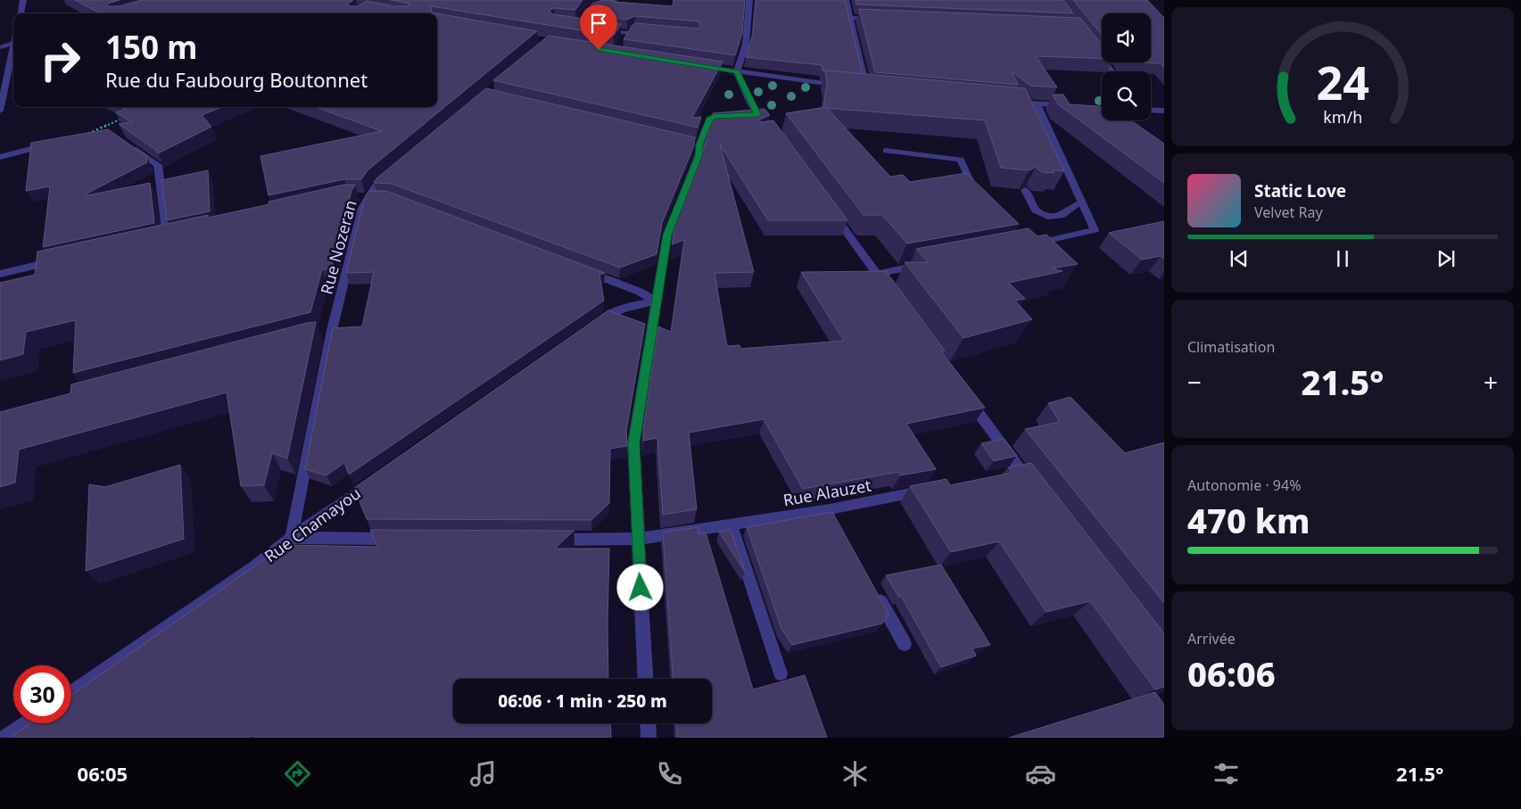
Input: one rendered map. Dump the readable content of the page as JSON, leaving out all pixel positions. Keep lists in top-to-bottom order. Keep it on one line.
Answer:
{"streets":{"street":["Rue Nozeran","Rue Alauzet","Rue Chamayou"]},"crossings":[["Rue Nozeran","Rue Chamayou"]],"page":{"turn":["150 m","Rue du Faubourg Boutonnet"],"song":["Static Love","Velvet Ray"],"tile":["Climatisation",["Autonomie · 94%","470 km"],["Arrivée","06:06"]],"heat":["−","21.5°","+"],"limit":"30","trip":"06:06 · 1 min · 250 m","tabs":["06:05","21.5°"],"gauge":["24","km/h"]}}
